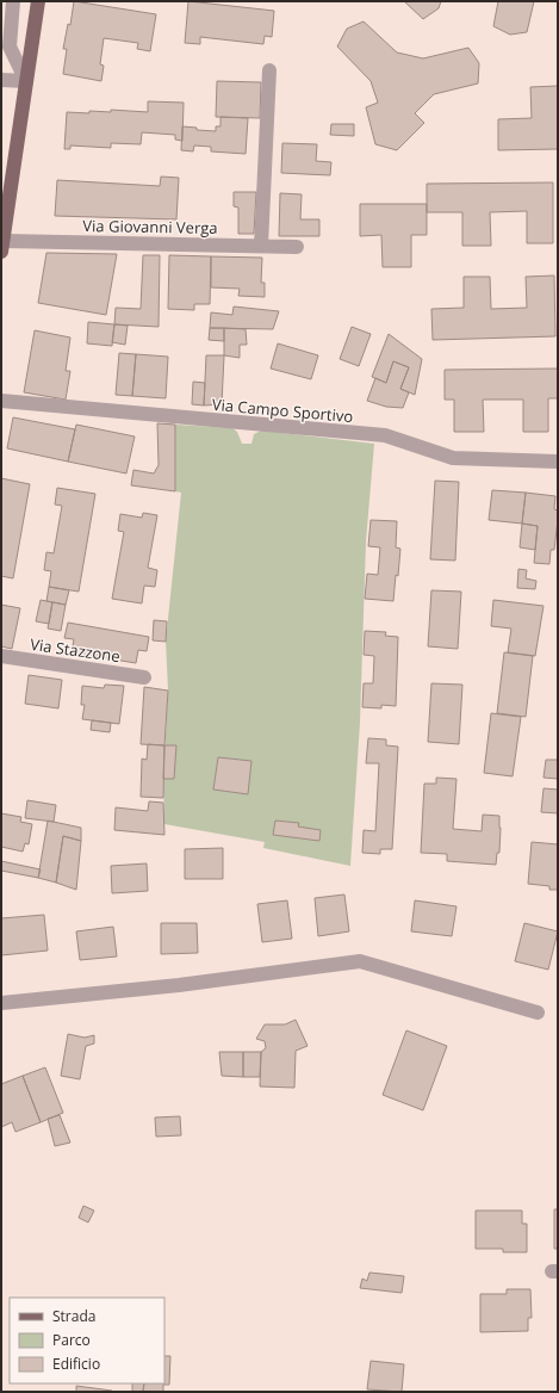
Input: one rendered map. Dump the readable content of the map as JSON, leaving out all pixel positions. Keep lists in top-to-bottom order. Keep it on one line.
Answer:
{"streets":{"street":["Via Giovanni Verga","Via Campo Sportivo","Via Stazzone"]},"legend":["Strada","Parco","Edificio"]}
